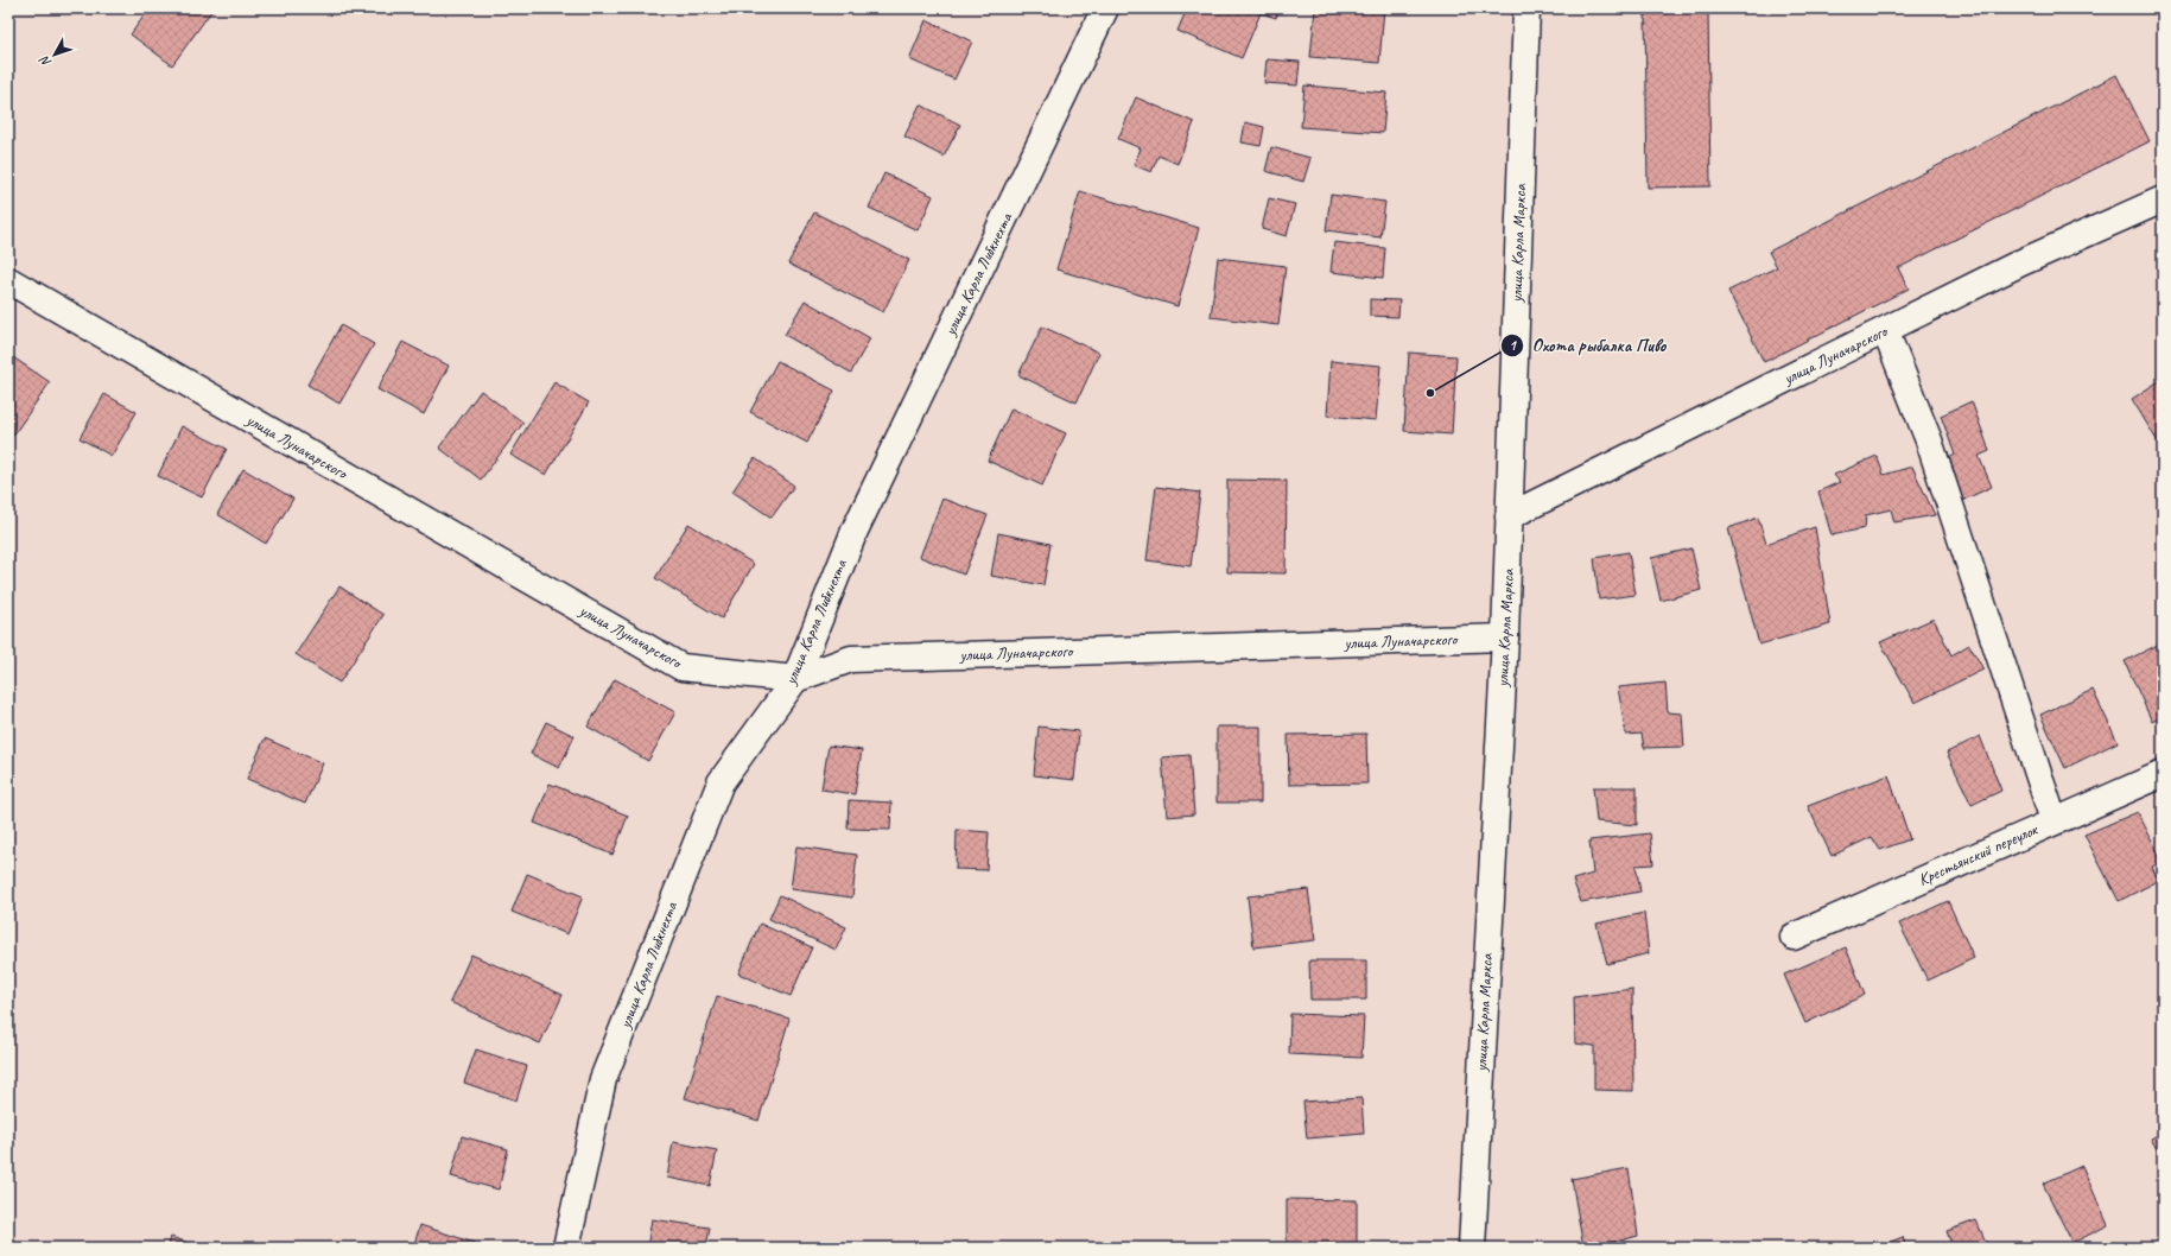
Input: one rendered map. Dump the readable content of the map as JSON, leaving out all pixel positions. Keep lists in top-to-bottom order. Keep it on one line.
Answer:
{"streets":{"street":["улица Карла Маркса","улица Карла Либкнехта","улица Луначарского","Крестьянский переулок"]},"crossings":[["улица Карла Маркса","улица Луначарского"],["улица Карла Либкнехта","улица Луначарского"]],"places":["Охота рыбалка Пиво"],"north":"bottom left"}
